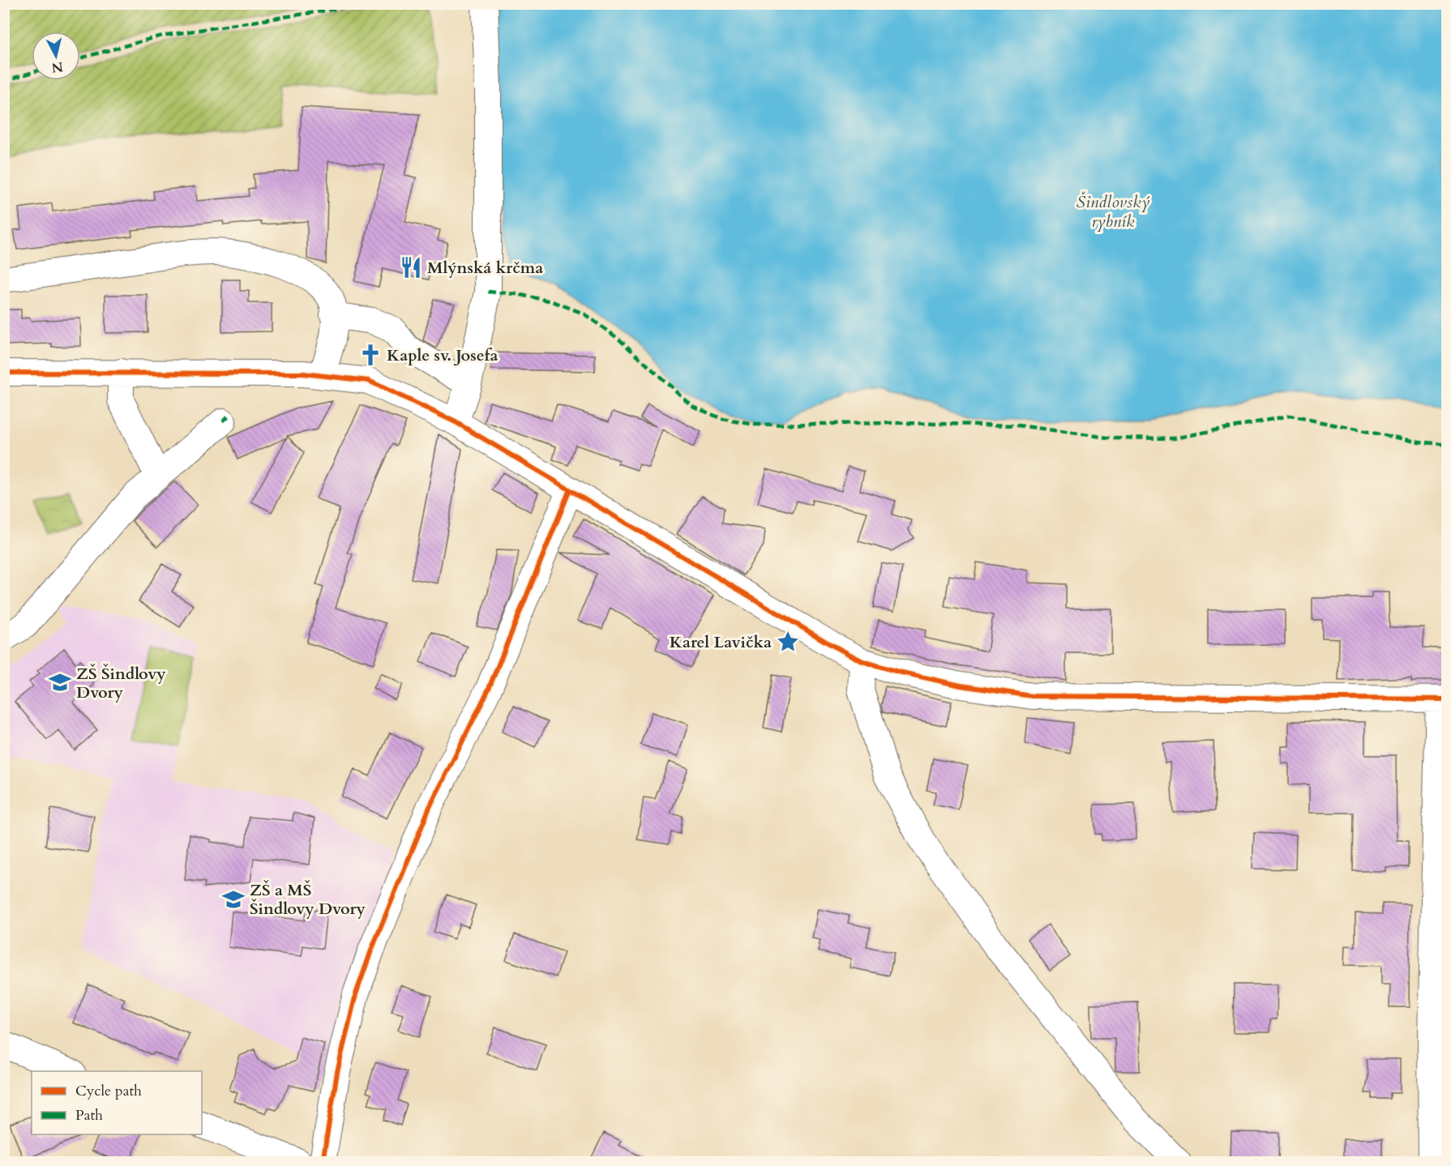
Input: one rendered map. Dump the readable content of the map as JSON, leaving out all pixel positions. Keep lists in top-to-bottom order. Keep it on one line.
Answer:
{"water":["Šindlovský rybník"],"places":{"restaurant":["Mlýnská krčma"],"church":["Kaple sv. Josefa"],"place":["Karel Lavička"],"school or university":["ZŠ Šindlovy Dvory","ZŠ a MŠ Šindlovy Dvory"]},"legend":["Cycle path","Path"],"north":"bottom"}
